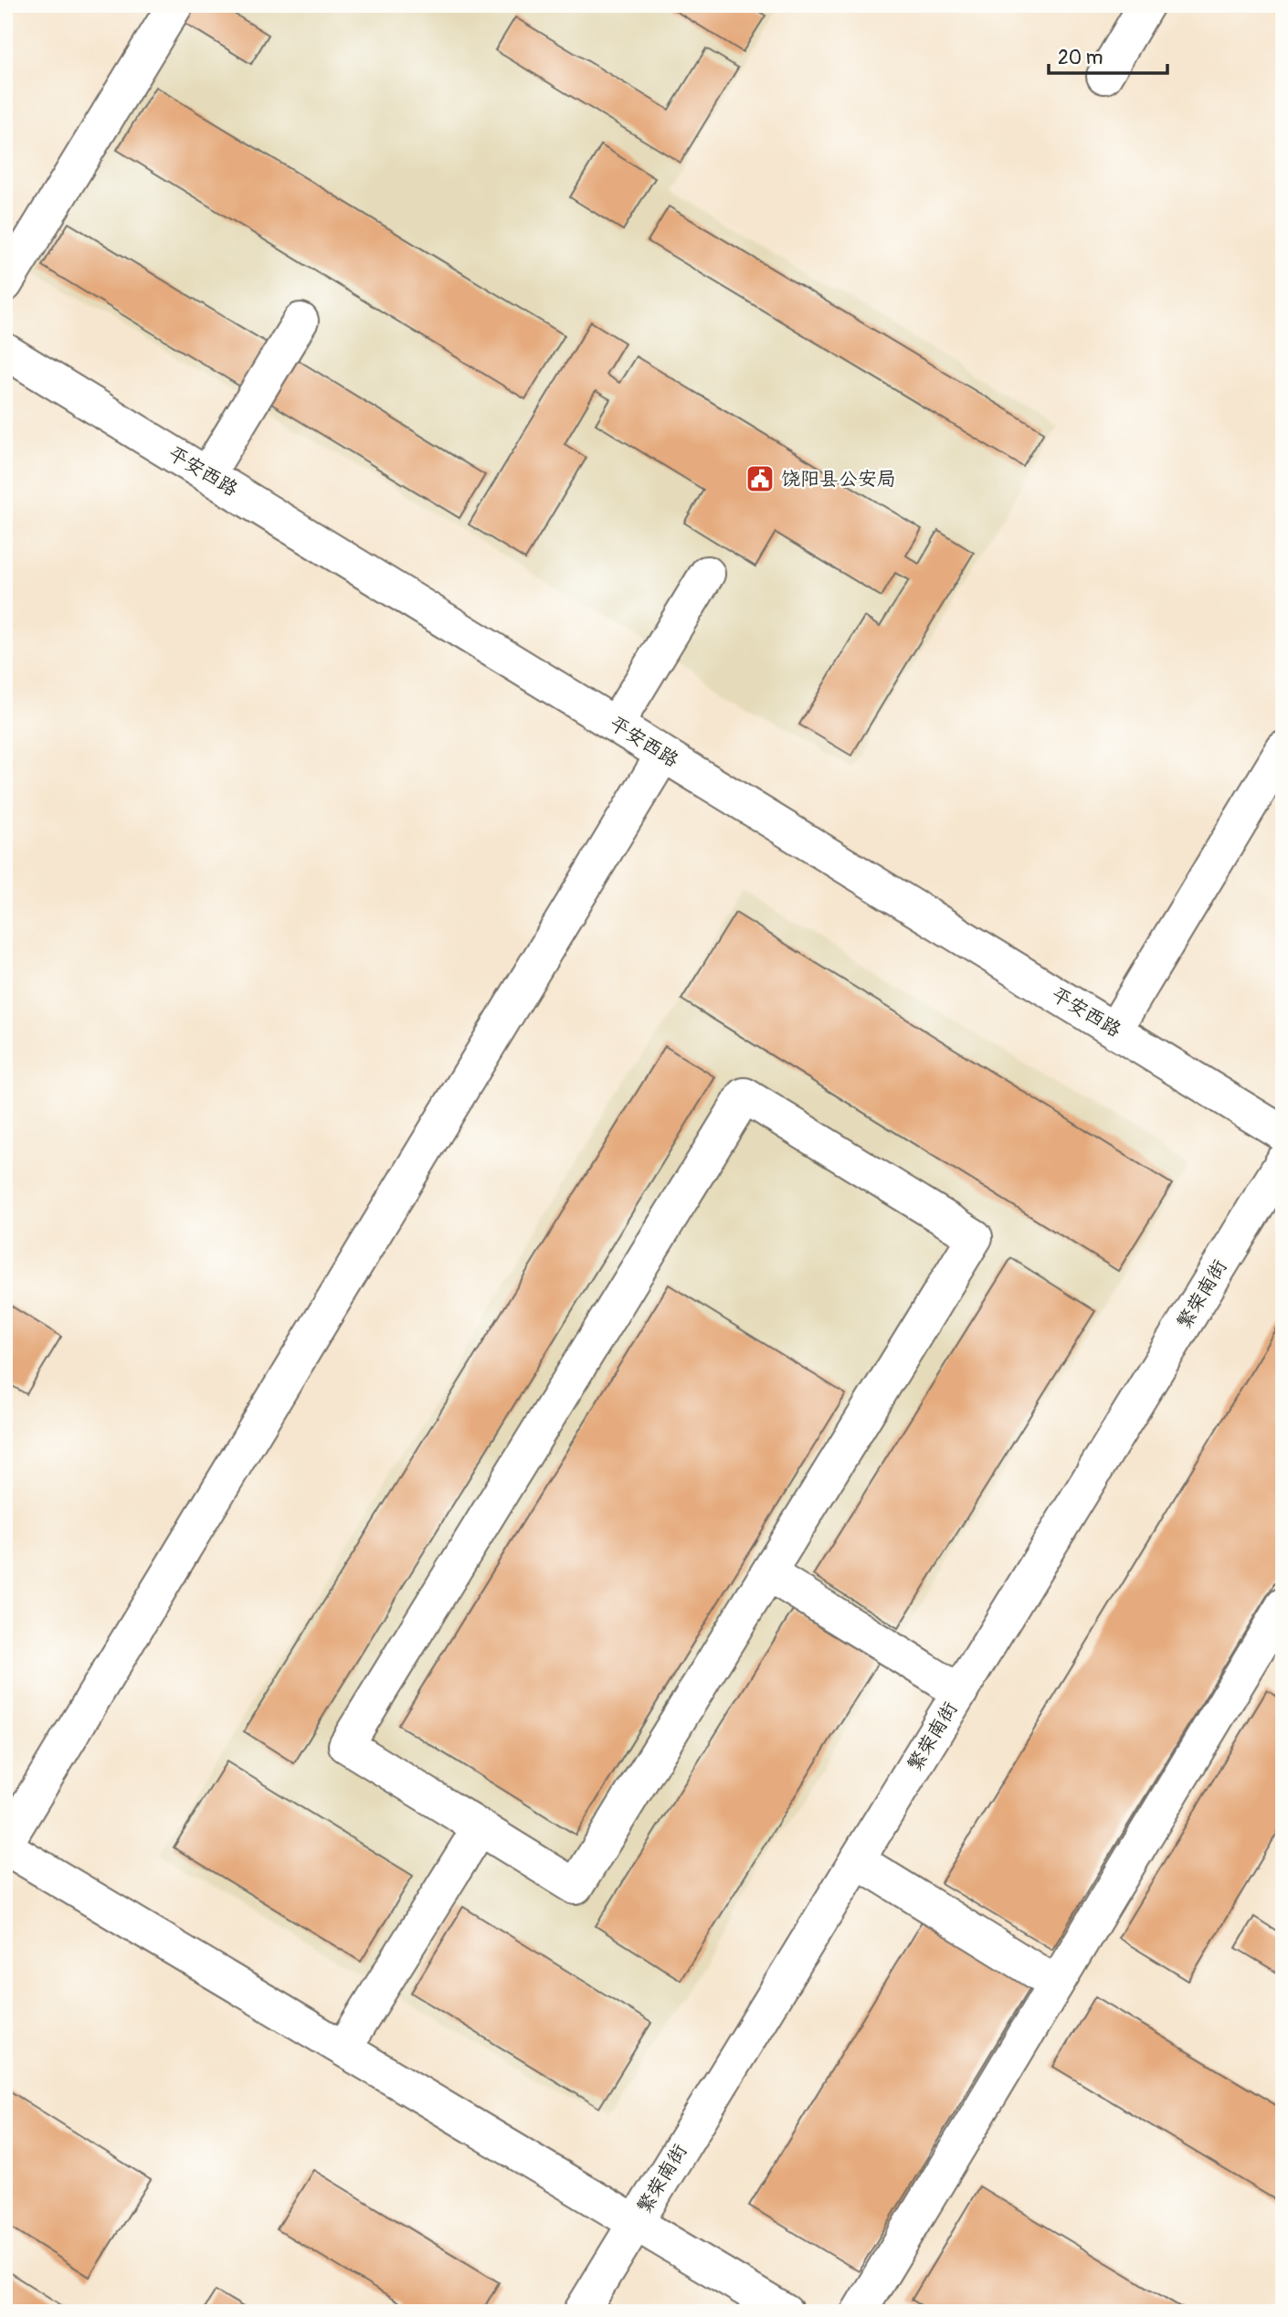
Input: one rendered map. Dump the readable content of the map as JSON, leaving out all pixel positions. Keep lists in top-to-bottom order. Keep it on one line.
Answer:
{"streets":{"street":["平安西路","繁荣南街"]},"places":{"public building":["饶阳县公安局"]},"scale_bar":"20 m"}
